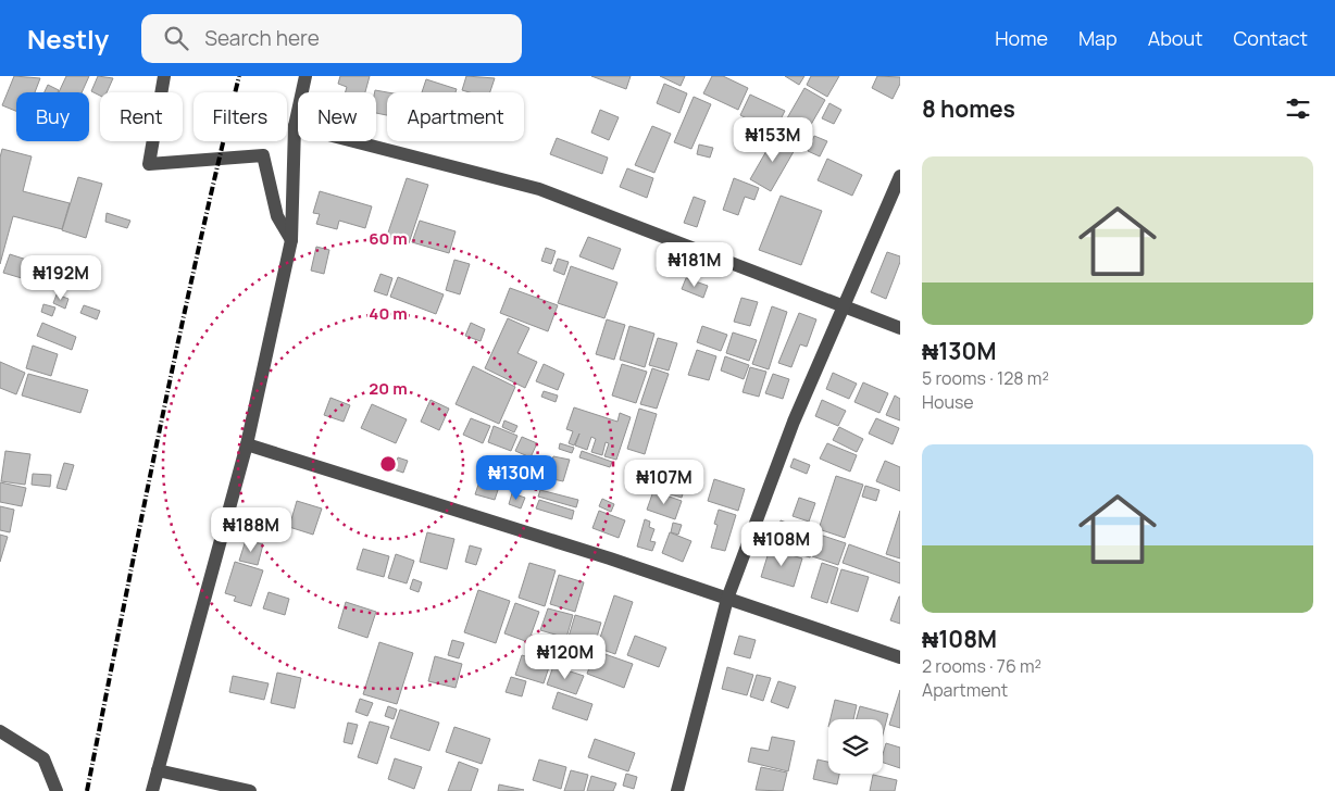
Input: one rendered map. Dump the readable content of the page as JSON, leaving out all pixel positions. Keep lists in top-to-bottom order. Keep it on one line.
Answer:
{"page":{"header":"Nestly","search":"Search here","nav":["Home","Map","About","Contact"],"heading":"8 homes","chip":["Buy","Rent","Filters","New","Apartment"],"price":["₦153M","₦181M","₦192M","₦130M","₦107M","₦188M","₦108M","₦120M"],"list":[{"name":"₦130M","note":"5 rooms · 128 m² · House"},{"name":"₦108M","note":"2 rooms · 76 m² · Apartment"}]},"rings":["60 m","40 m","20 m"]}
